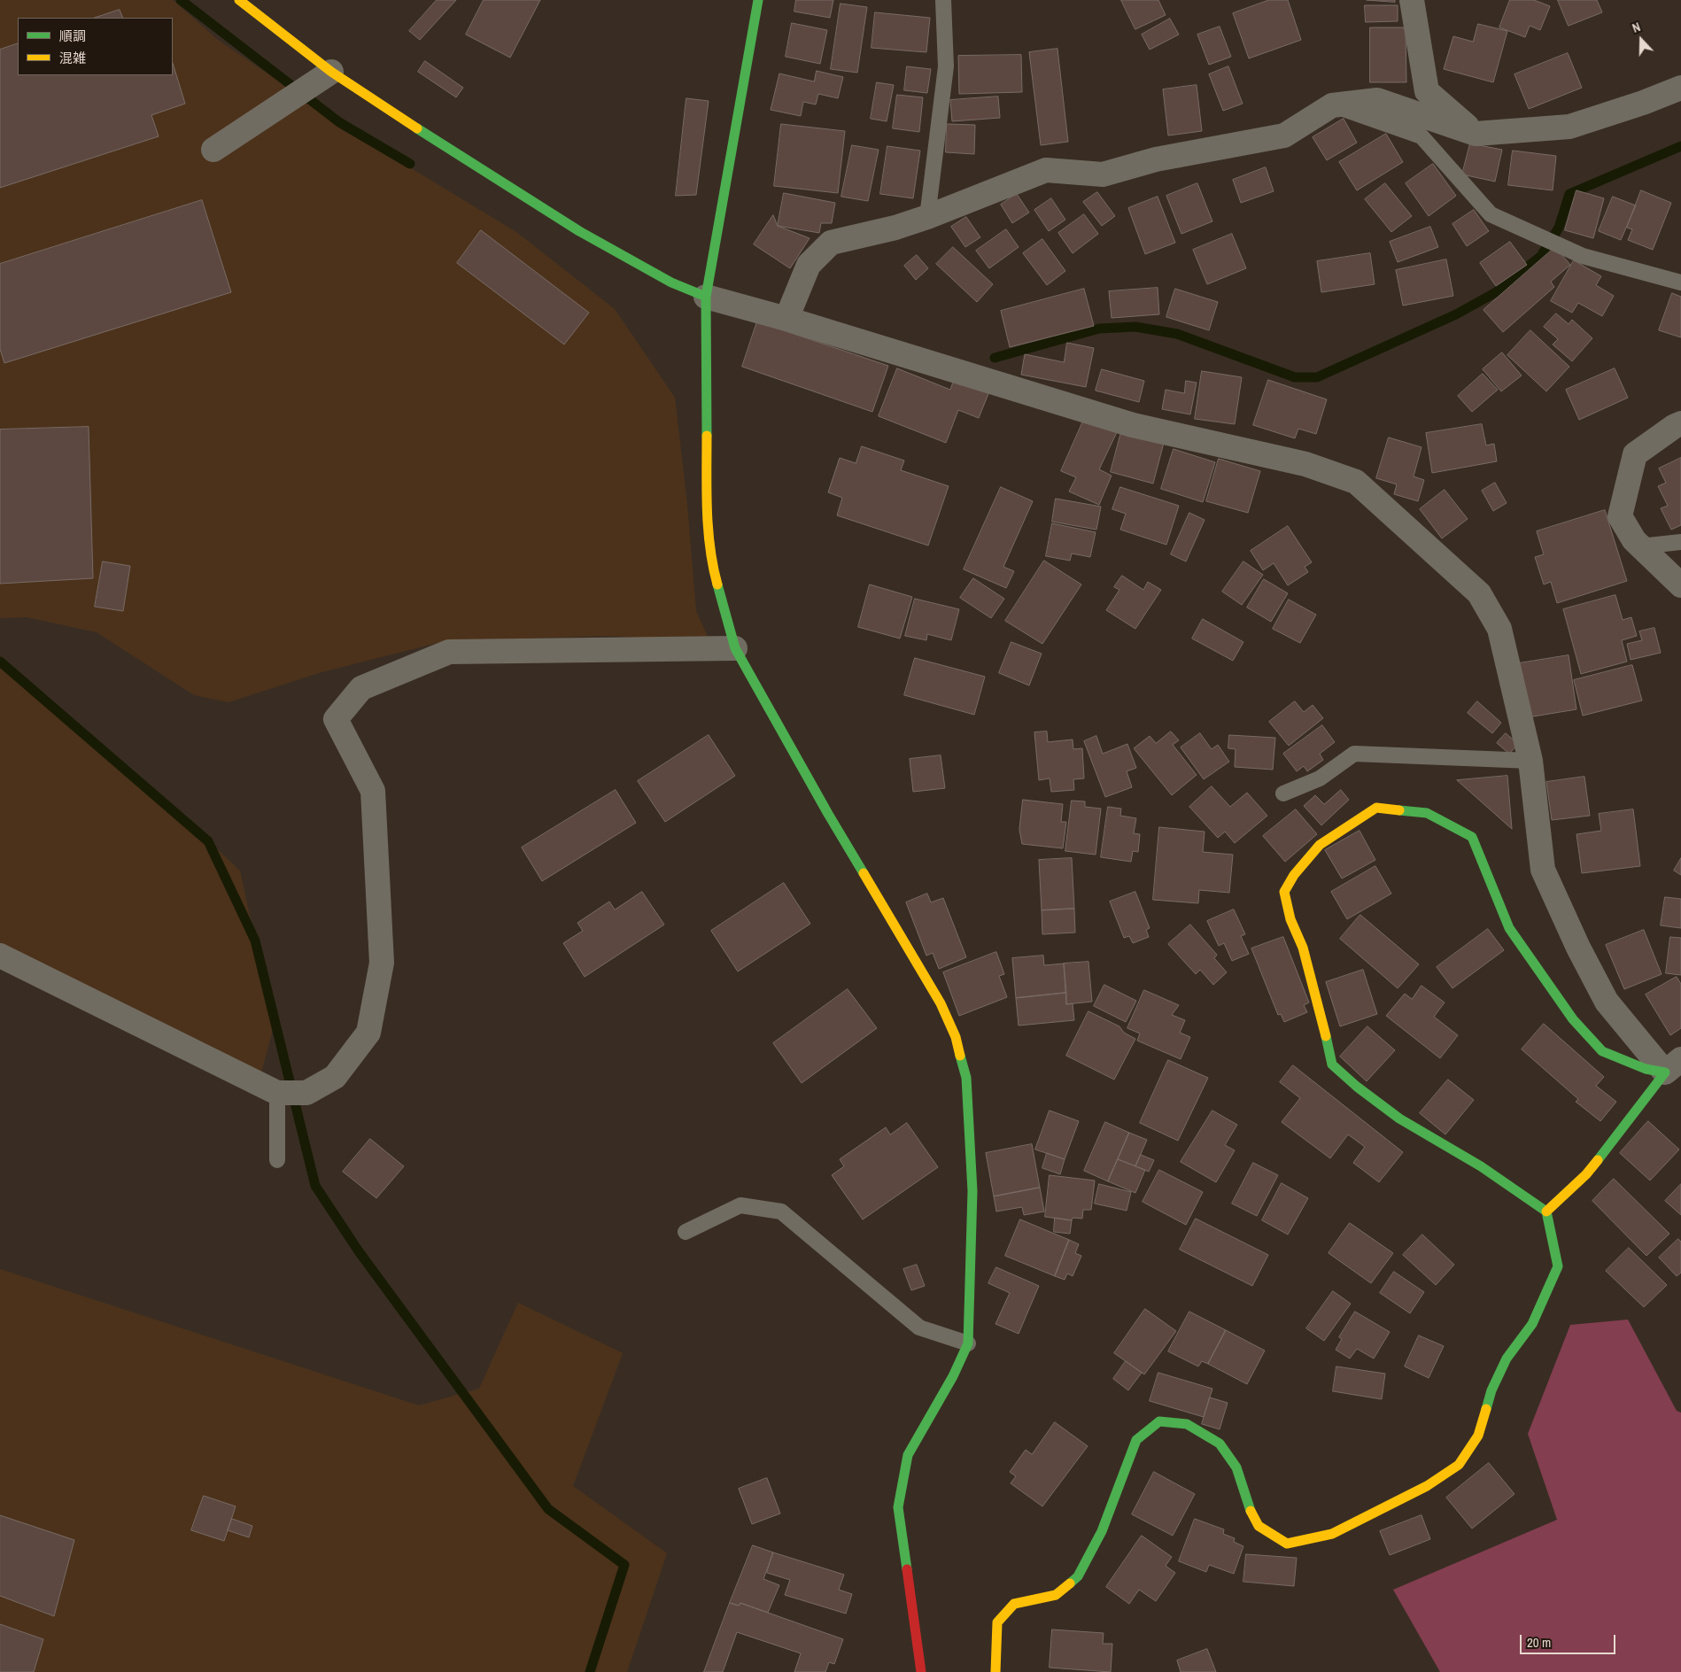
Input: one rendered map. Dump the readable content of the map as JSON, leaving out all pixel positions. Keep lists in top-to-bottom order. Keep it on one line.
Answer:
{"legend":["順調","混雑"],"scale_bar":"20 m","north":"top"}
